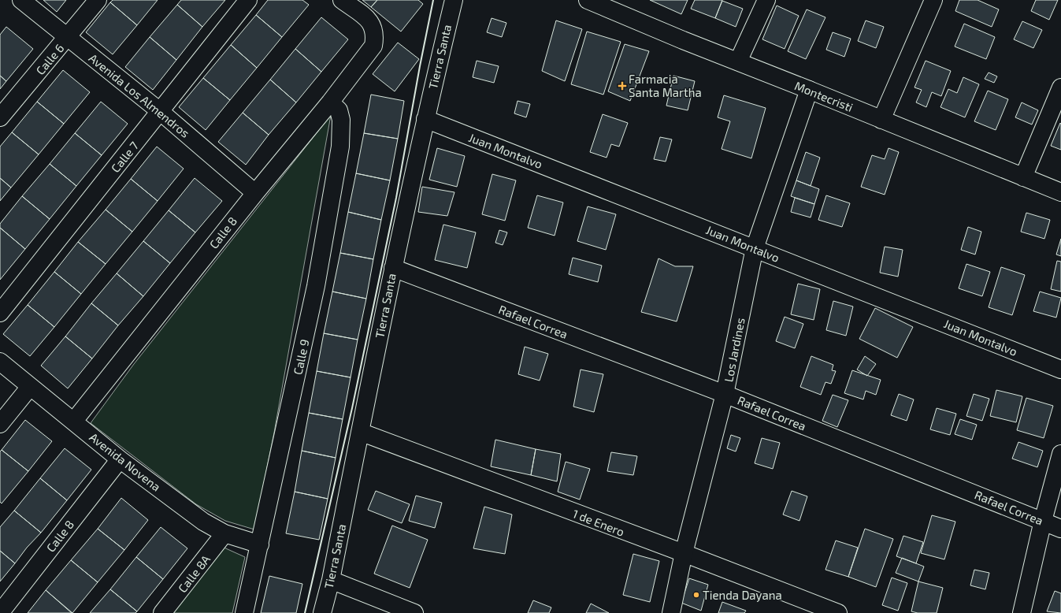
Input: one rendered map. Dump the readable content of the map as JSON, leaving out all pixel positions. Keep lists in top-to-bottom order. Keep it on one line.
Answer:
{"streets":{"street":["Tierra Santa","Calle 6","Avenida Los Almendros","Montecristi","Juan Montalvo","Calle 7","Calle 8","Rafael Correa","Los Jardines","Calle 9","Avenida Novena","1 de Enero","Calle 8A"]},"crossings":[["Tierra Santa","Juan Montalvo"],["Tierra Santa","Rafael Correa"],["Tierra Santa","1 de Enero"],["Calle 6","Avenida Los Almendros"],["Avenida Los Almendros","Calle 7"],["Avenida Los Almendros","Calle 8"],["Montecristi","Los Jardines"],["Juan Montalvo","Los Jardines"],["Calle 8","Calle 9"],["Calle 8","Avenida Novena"],["Rafael Correa","Los Jardines"],["Los Jardines","1 de Enero"],["Calle 9","Avenida Novena"],["Avenida Novena","Calle 8A"]],"places":{"health":["Farmacia Santa Martha"],"other":["Tienda Dayana"]}}
